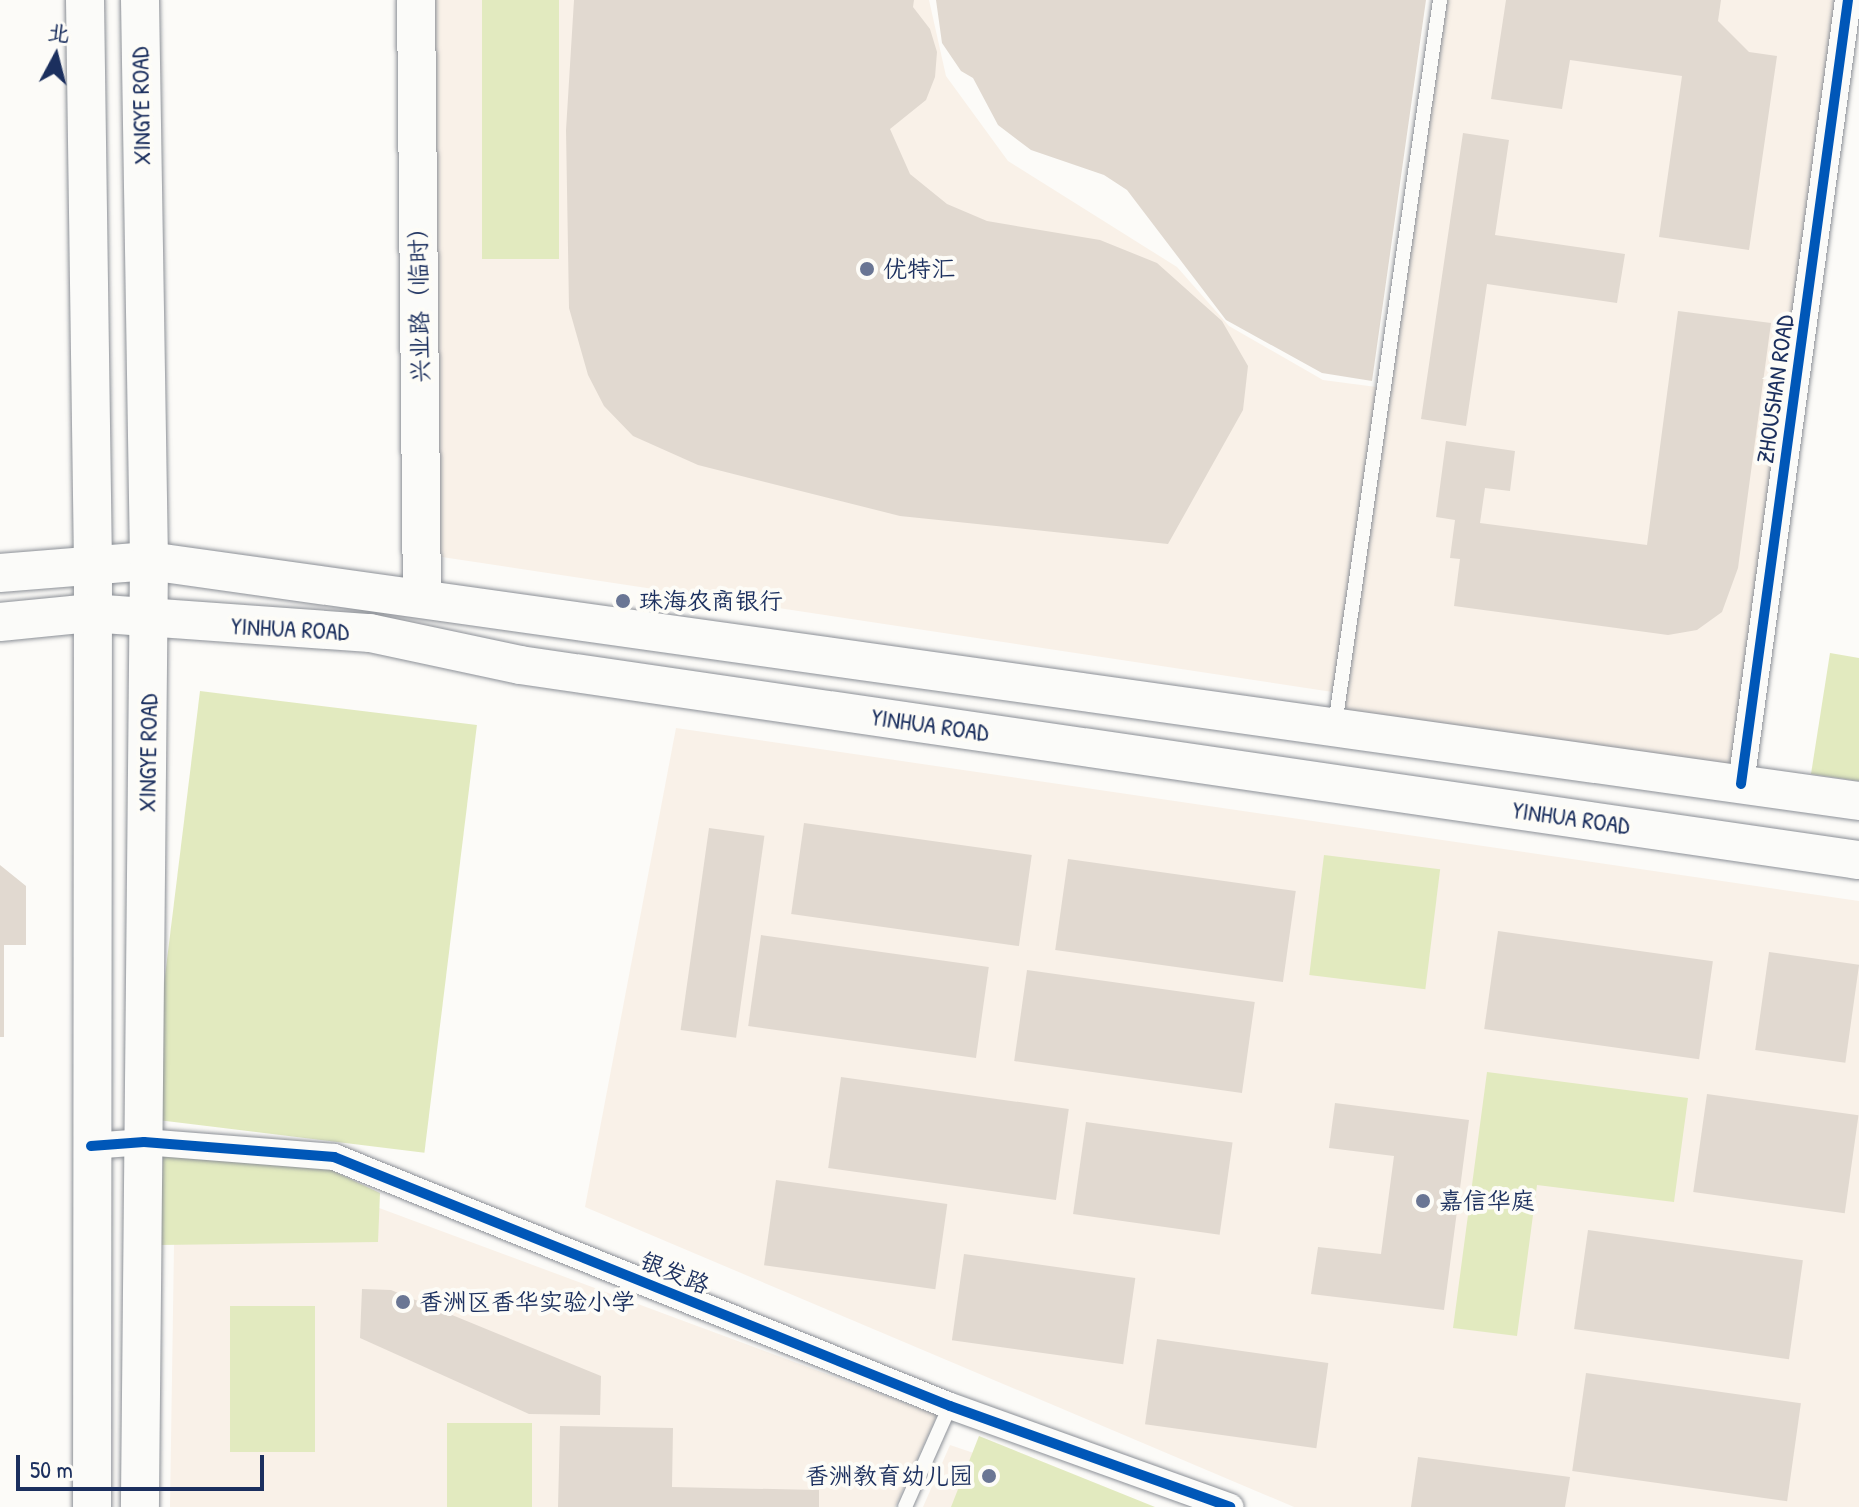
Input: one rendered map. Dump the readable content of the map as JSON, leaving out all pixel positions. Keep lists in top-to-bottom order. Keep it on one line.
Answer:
{"streets":{"main road":["XINGYE ROAD","兴业路（临时）","YINHUA ROAD"],"street":["ZHOUSHAN ROAD","银发路"]},"crossings":[["XINGYE ROAD","YINHUA ROAD"],["XINGYE ROAD","银发路"],["兴业路（临时）","YINHUA ROAD"],["ZHOUSHAN ROAD","YINHUA ROAD"]],"places":["优特汇","珠海农商银行","嘉信华庭","香洲区香华实验小学","香洲教育幼儿园"],"scale_bar":"50 m","north":"top"}
